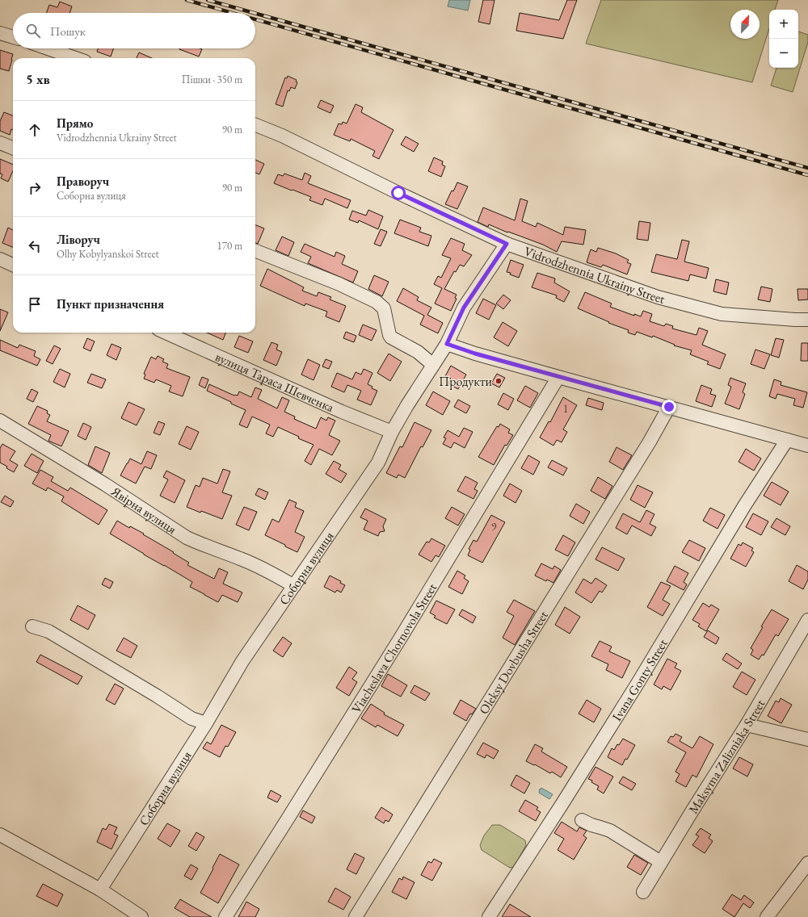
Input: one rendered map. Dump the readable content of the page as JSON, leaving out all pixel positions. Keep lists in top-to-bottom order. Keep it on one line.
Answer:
{"streets":{"street":["Vidrodzhennia Ukrainy Street","вулиця Тараса Шевченка","Явірна вулиця","Соборна вулиця","Viacheslava Chornovola Street","Oleksy Dovbusha Street","Ivana Gonty Street","Maksyma Zalizniaka Street"]},"crossings":[["Vidrodzhennia Ukrainy Street","Соборна вулиця"],["вулиця Тараса Шевченка","Соборна вулиця"],["Явірна вулиця","Соборна вулиця"]],"places":["Продукти"],"house_numbers":["1","9"],"north":"top right","page":{"map_buttons":["+","−"],"search":"Пошук","heading":["5 хв","Пішки · 350 m"],"list":[["Прямо","Vidrodzhennia Ukrainy Street","90 m"],["Праворуч","Соборна вулиця","90 m"],["Ліворуч","Olhy Kobylyanskoi Street","170 m"],"Пункт призначення"]}}
